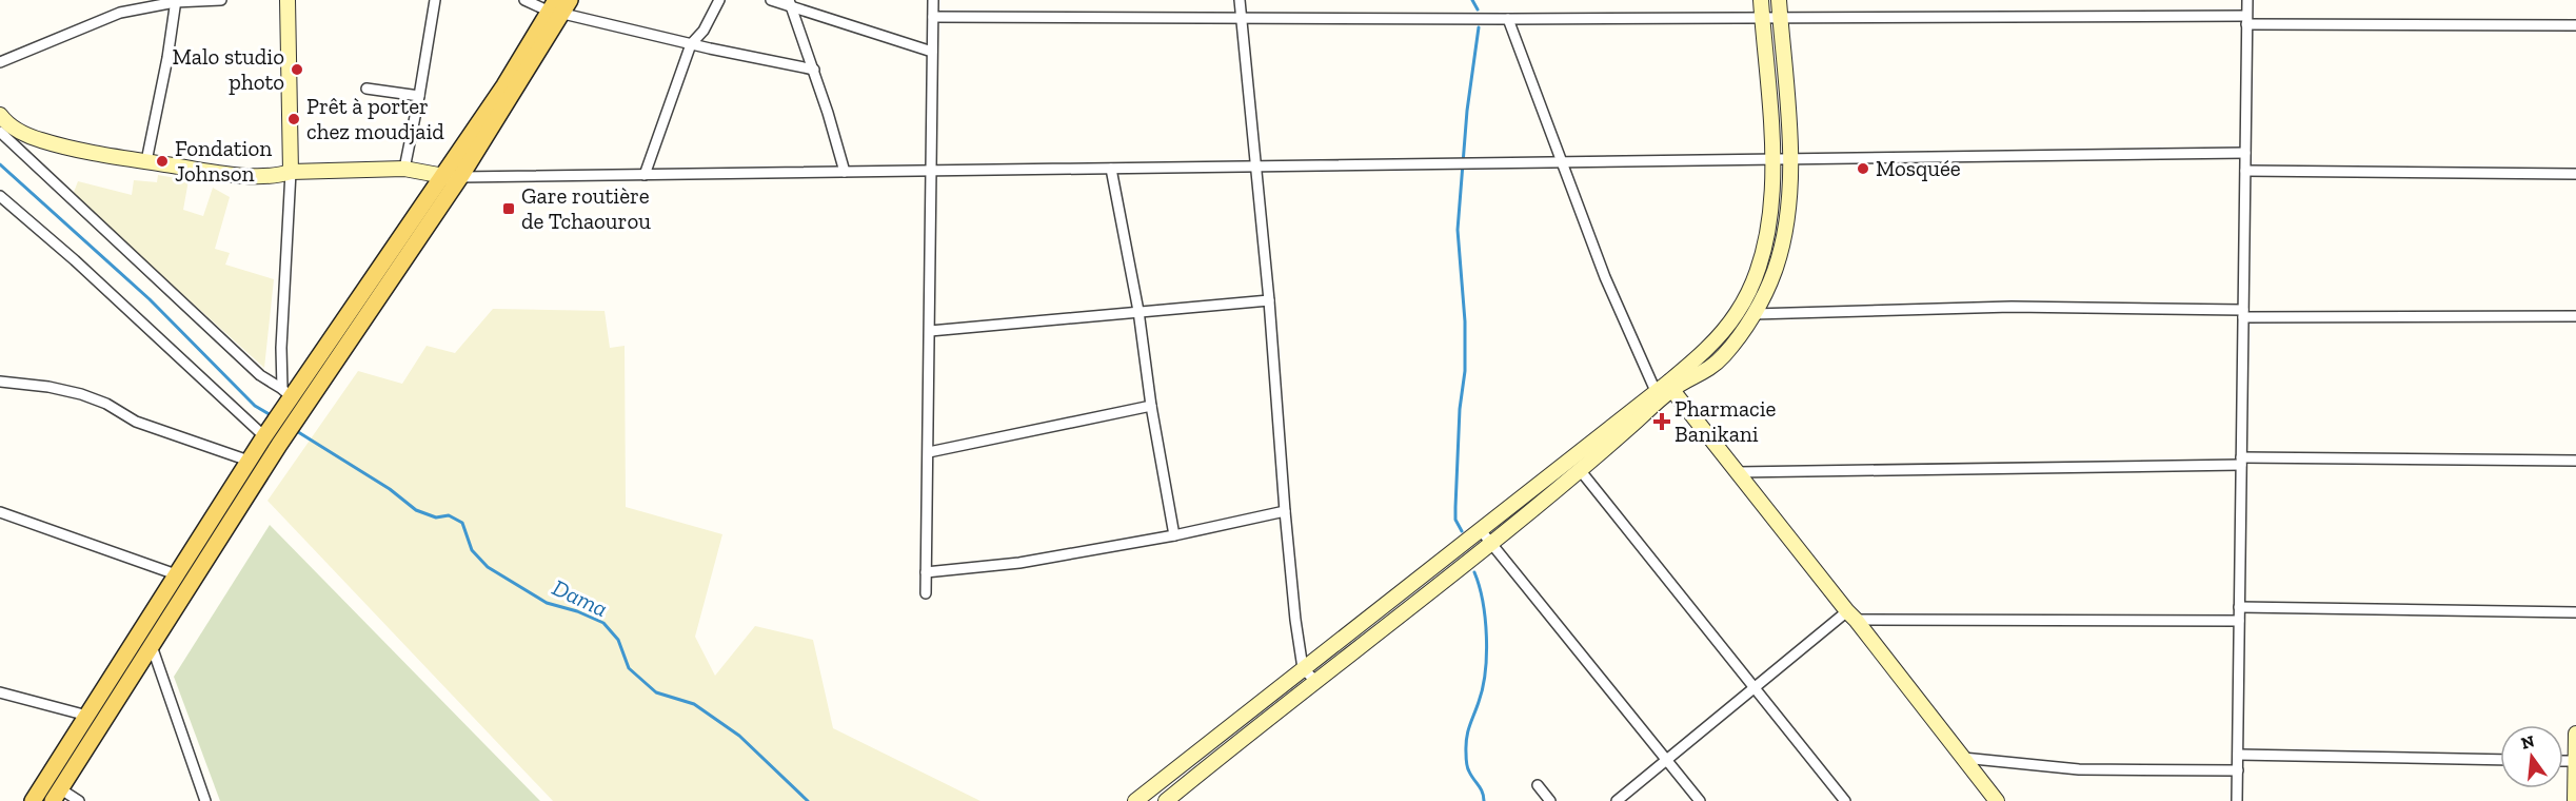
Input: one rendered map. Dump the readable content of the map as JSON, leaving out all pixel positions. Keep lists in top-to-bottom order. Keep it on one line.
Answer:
{"water":["Dama"],"places":{"other":["Malo studio photo","Prêt à porter chez moudjaid","Fondation Johnson","Mosquée"],"transit":["Gare routière de Tchaourou"],"health":["Pharmacie Banikani"]},"north":"top"}
